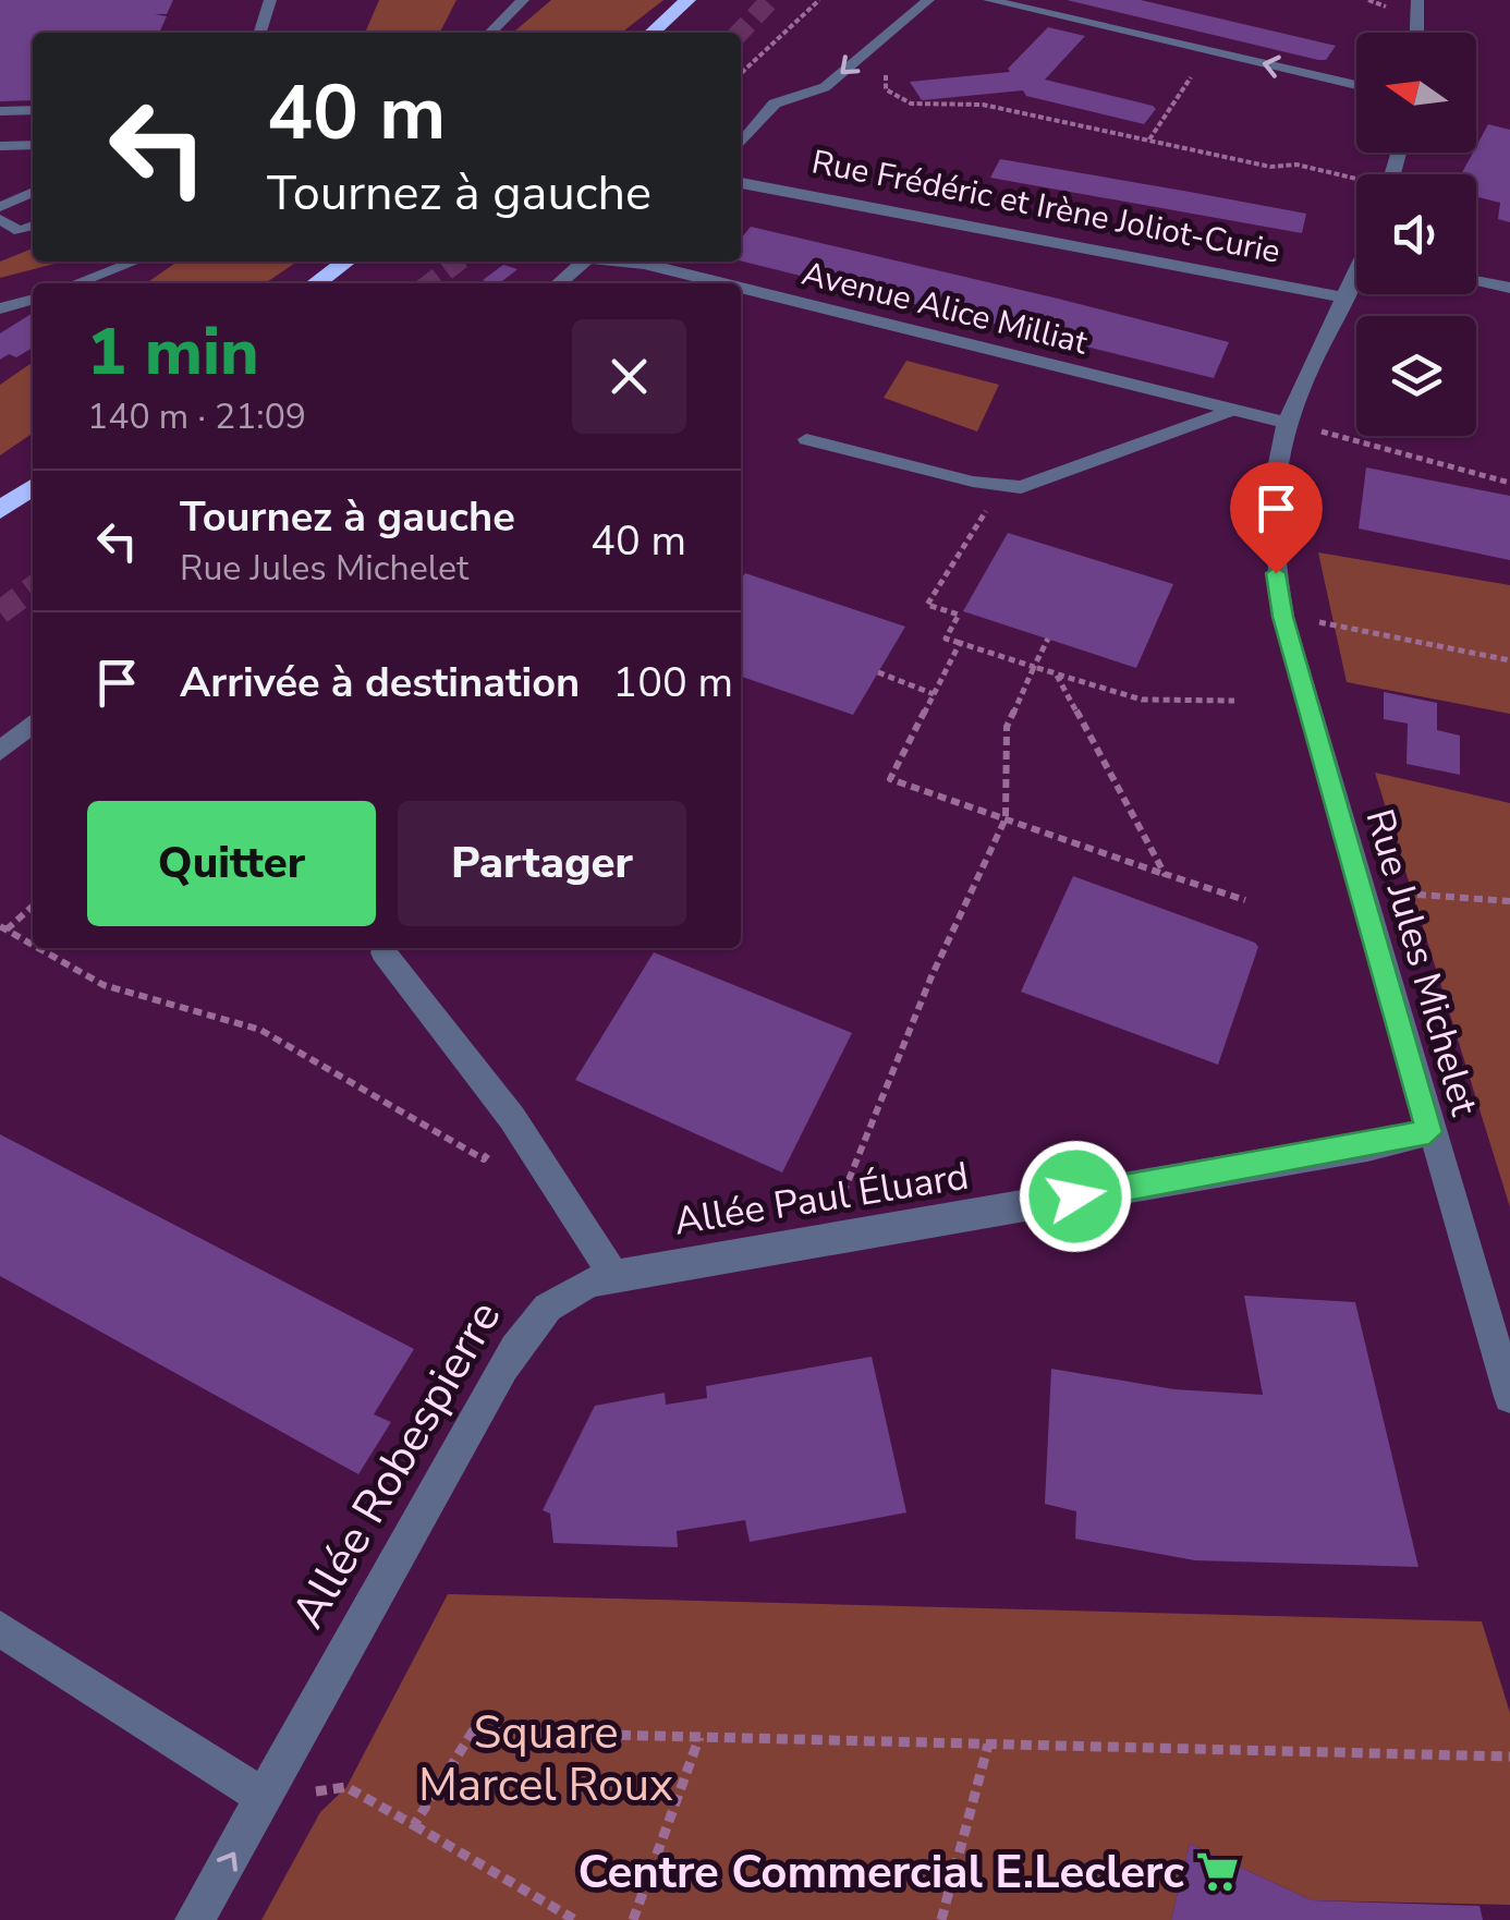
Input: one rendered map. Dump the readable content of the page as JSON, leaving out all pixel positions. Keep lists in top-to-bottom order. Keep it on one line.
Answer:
{"streets":{"street":["Rue Frédéric et Irène Joliot-Curie","Avenue Alice Milliat","Rue Jules Michelet","Allée Paul Éluard","Allée Robespierre"]},"crossings":[["Rue Frédéric et Irène Joliot-Curie","Rue Jules Michelet"],["Avenue Alice Milliat","Rue Jules Michelet"],["Rue Jules Michelet","Allée Paul Éluard"],["Allée Paul Éluard","Allée Robespierre"]],"parks":["Square Marcel Roux"],"places":{"supermarket":["Centre Commercial E.Leclerc"]},"north":"left","page":{"turn":["40 m","Tournez à gauche"],"heading":["1 min","140 m · 21:09"],"list":[{"name":"Tournez à gauche","note":"Rue Jules Michelet","value":"40 m"},{"name":"Arrivée à destination","value":"100 m"}],"buttons":["Quitter","Partager"]}}
